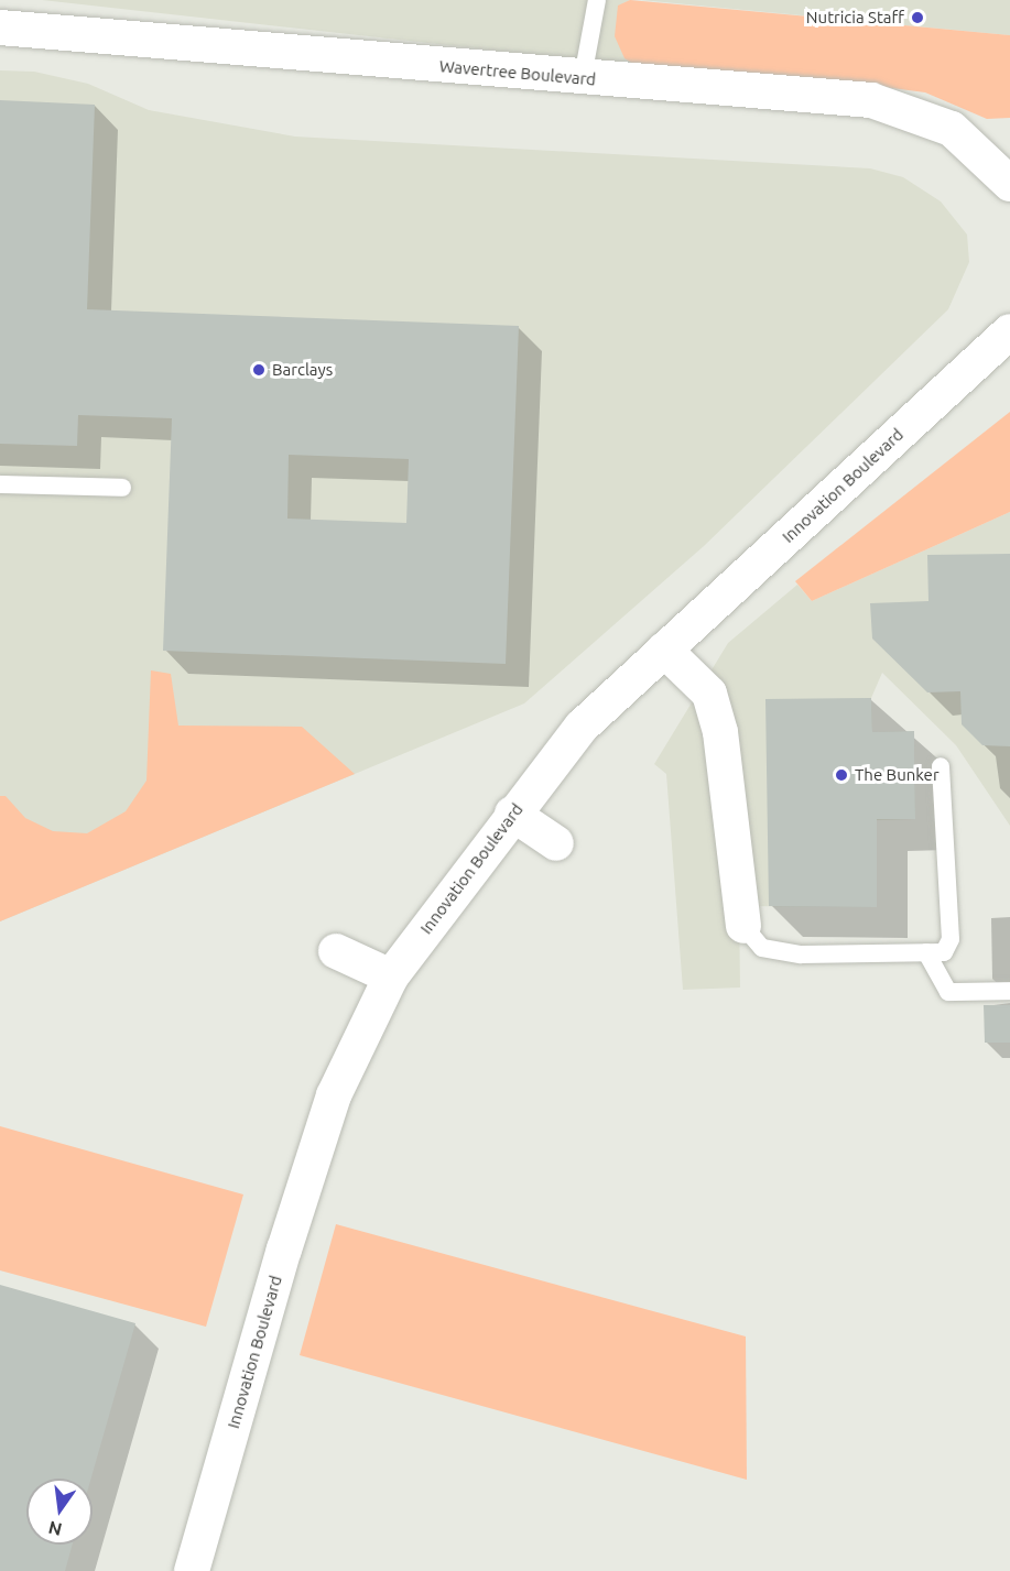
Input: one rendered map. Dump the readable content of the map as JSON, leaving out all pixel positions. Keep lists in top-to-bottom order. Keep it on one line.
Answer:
{"streets":{"street":["Wavertree Boulevard","Innovation Boulevard"]},"places":["Nutricia Staff","Barclays","The Bunker"],"north":"bottom"}
